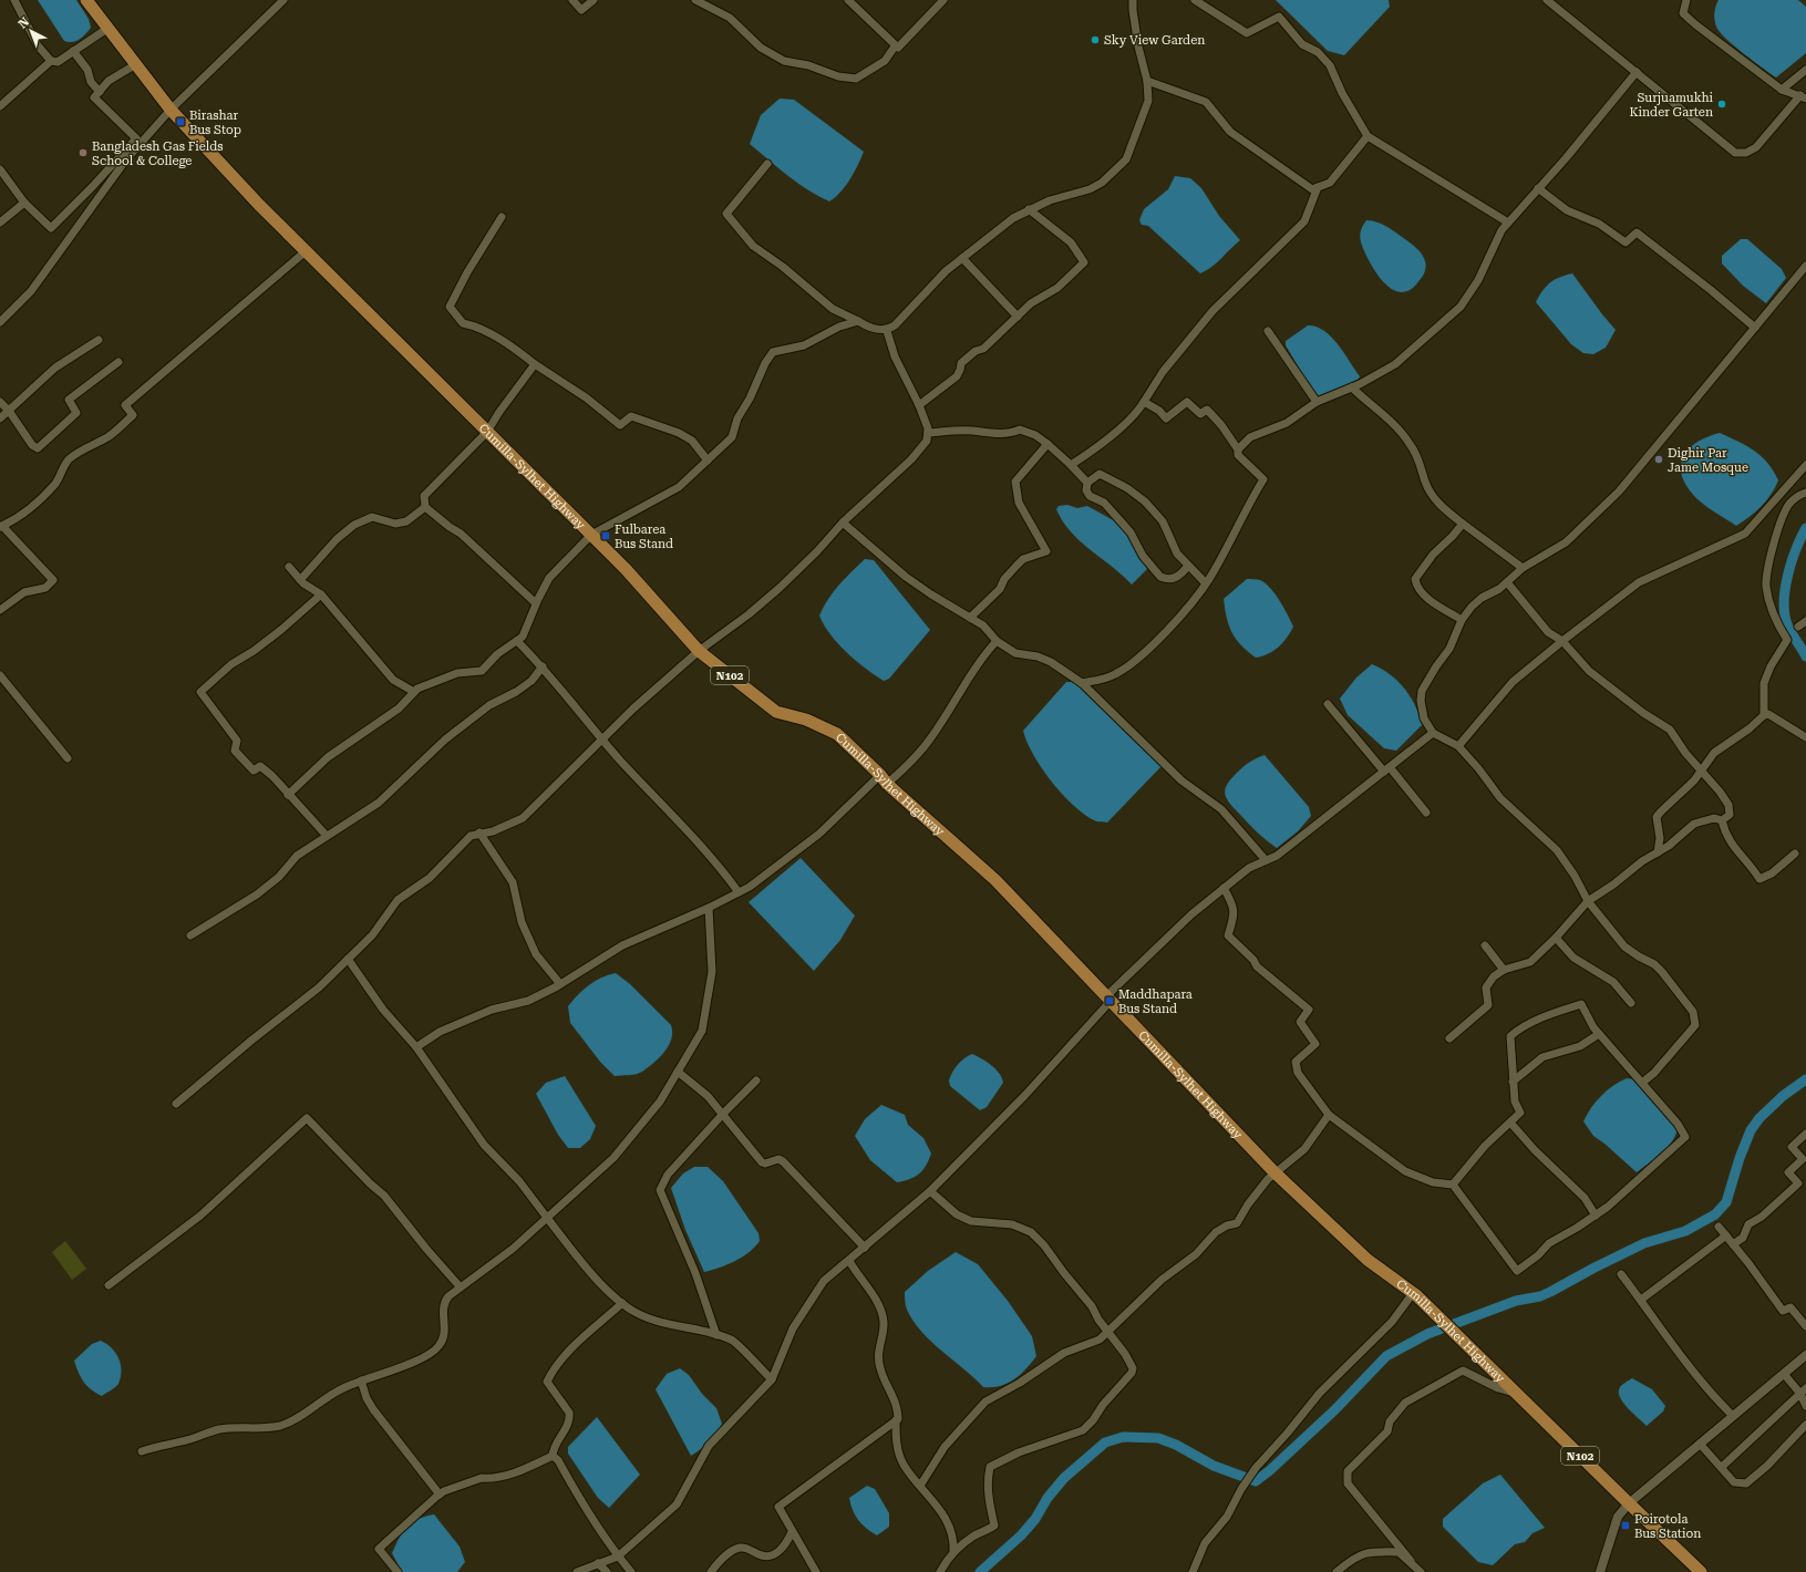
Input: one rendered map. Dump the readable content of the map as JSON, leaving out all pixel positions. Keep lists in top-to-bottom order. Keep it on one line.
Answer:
{"streets":{"highway":["Cumilla-Sylhet Highway","N102"]},"places":{"other":["Sky View Garden","Surjuamukhi Kinder Garten","Bangladesh Gas Fields School & College","Dighir Par Jame Mosque"],"transit":["Birashar Bus Stop","Fulbarea Bus Stand","Maddhapara Bus Stand","Poirotola Bus Station"]},"north":"top left"}
